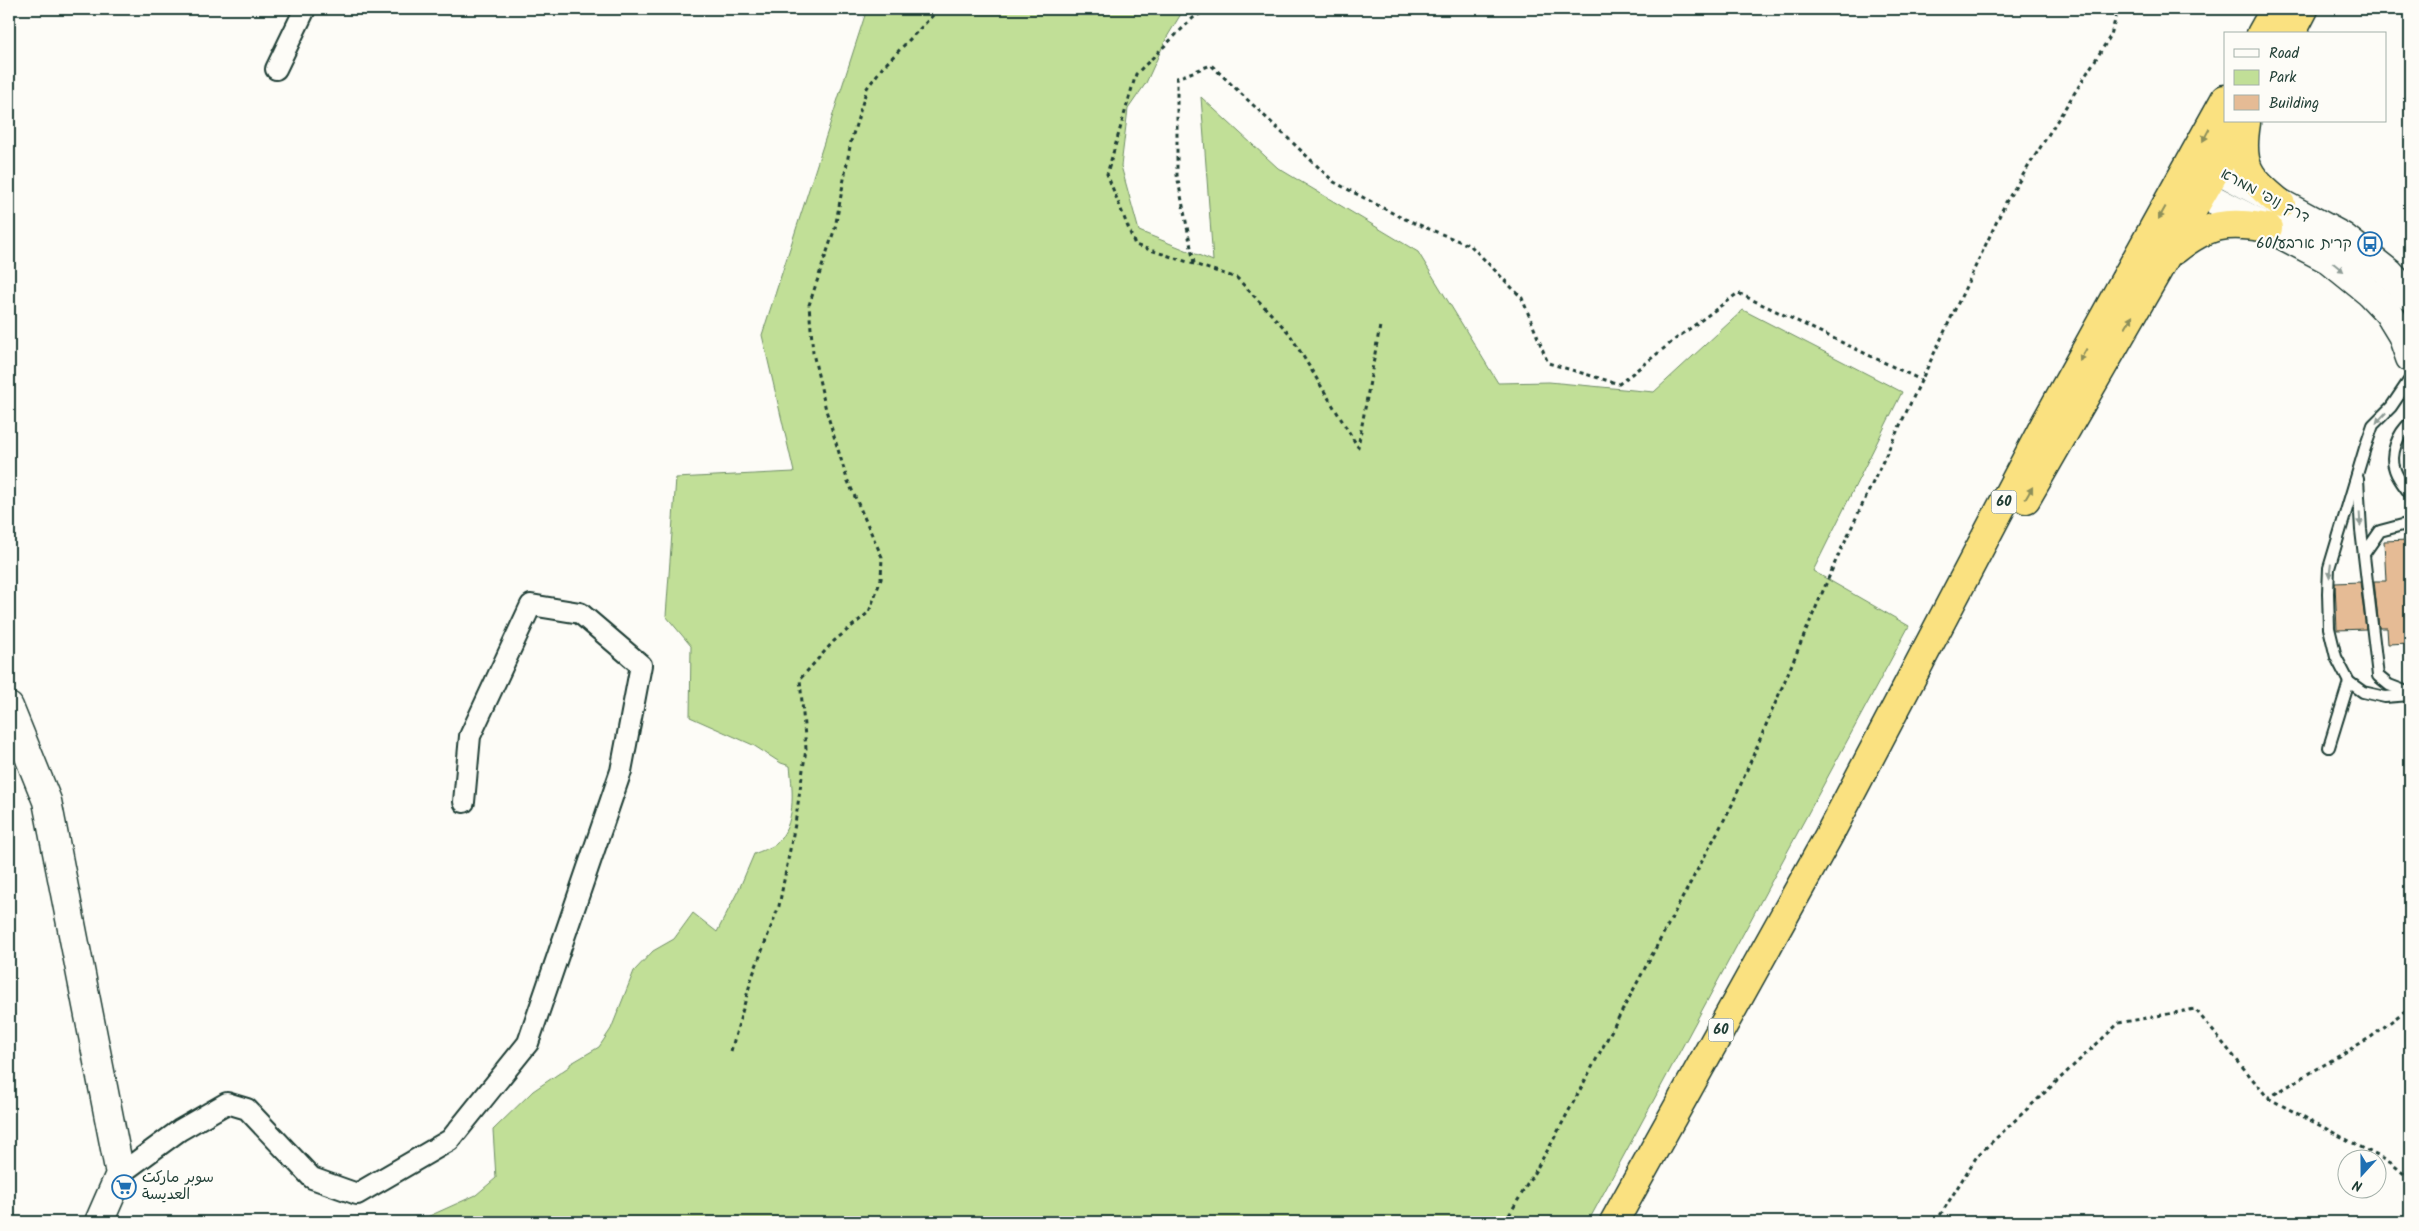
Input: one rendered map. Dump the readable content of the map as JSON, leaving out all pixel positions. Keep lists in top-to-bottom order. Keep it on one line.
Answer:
{"streets":{"highway":["60"],"main road":["דרך נופי ממרא"]},"crossings":[["דרך נופי ממרא","60"]],"places":{"bus stop":["קרית ארבע/60"],"supermarket":["سوبر ماركت العديسة"]},"legend":["Road","Park","Building"],"north":"bottom"}
